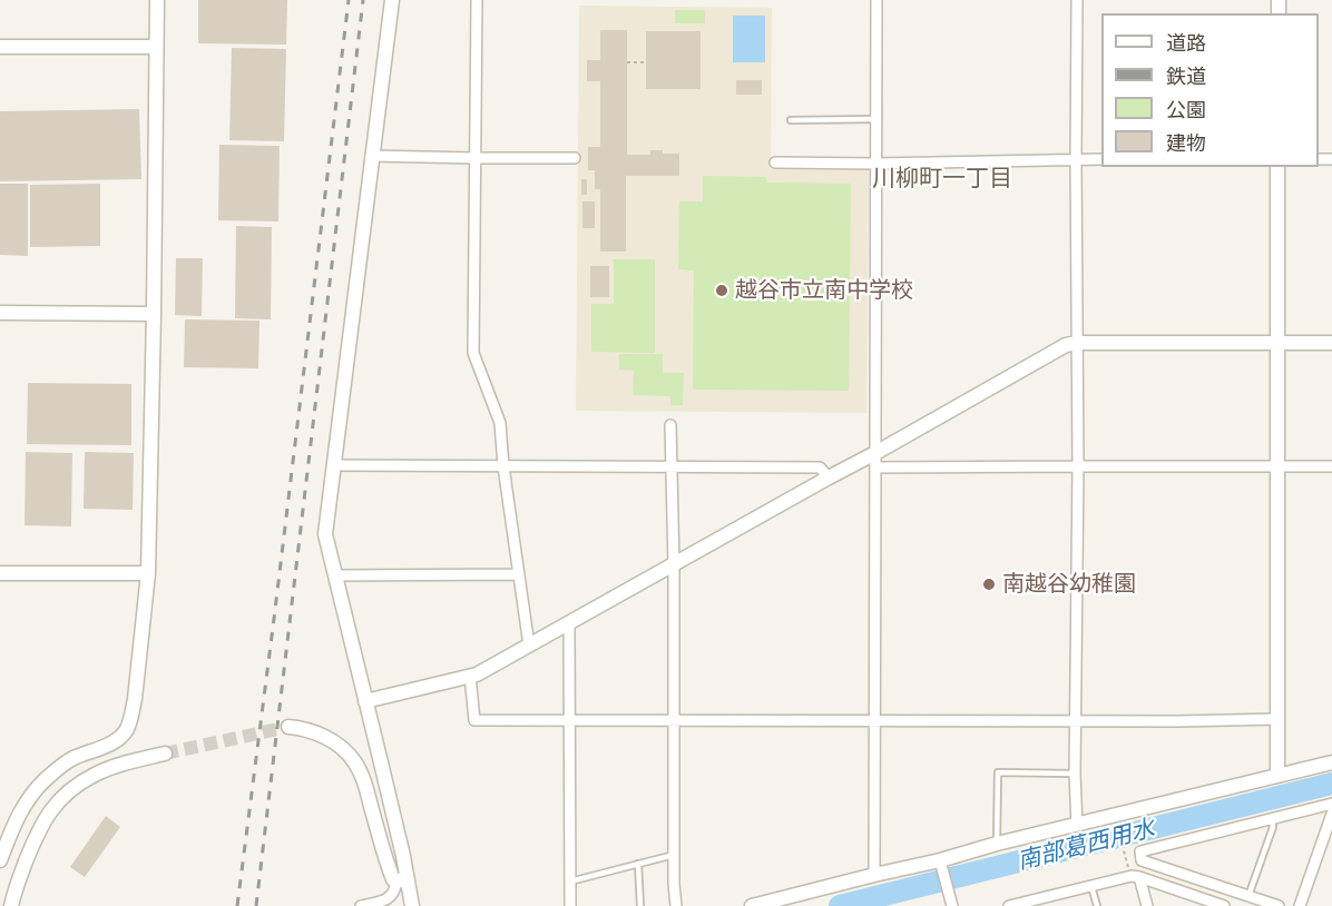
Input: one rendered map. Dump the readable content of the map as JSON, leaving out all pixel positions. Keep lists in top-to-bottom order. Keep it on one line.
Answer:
{"districts":["川柳町一丁目"],"water":["南部葛西用水"],"places":["越谷市立南中学校","南越谷幼稚園"],"legend":["道路","鉄道","公園","建物"]}
